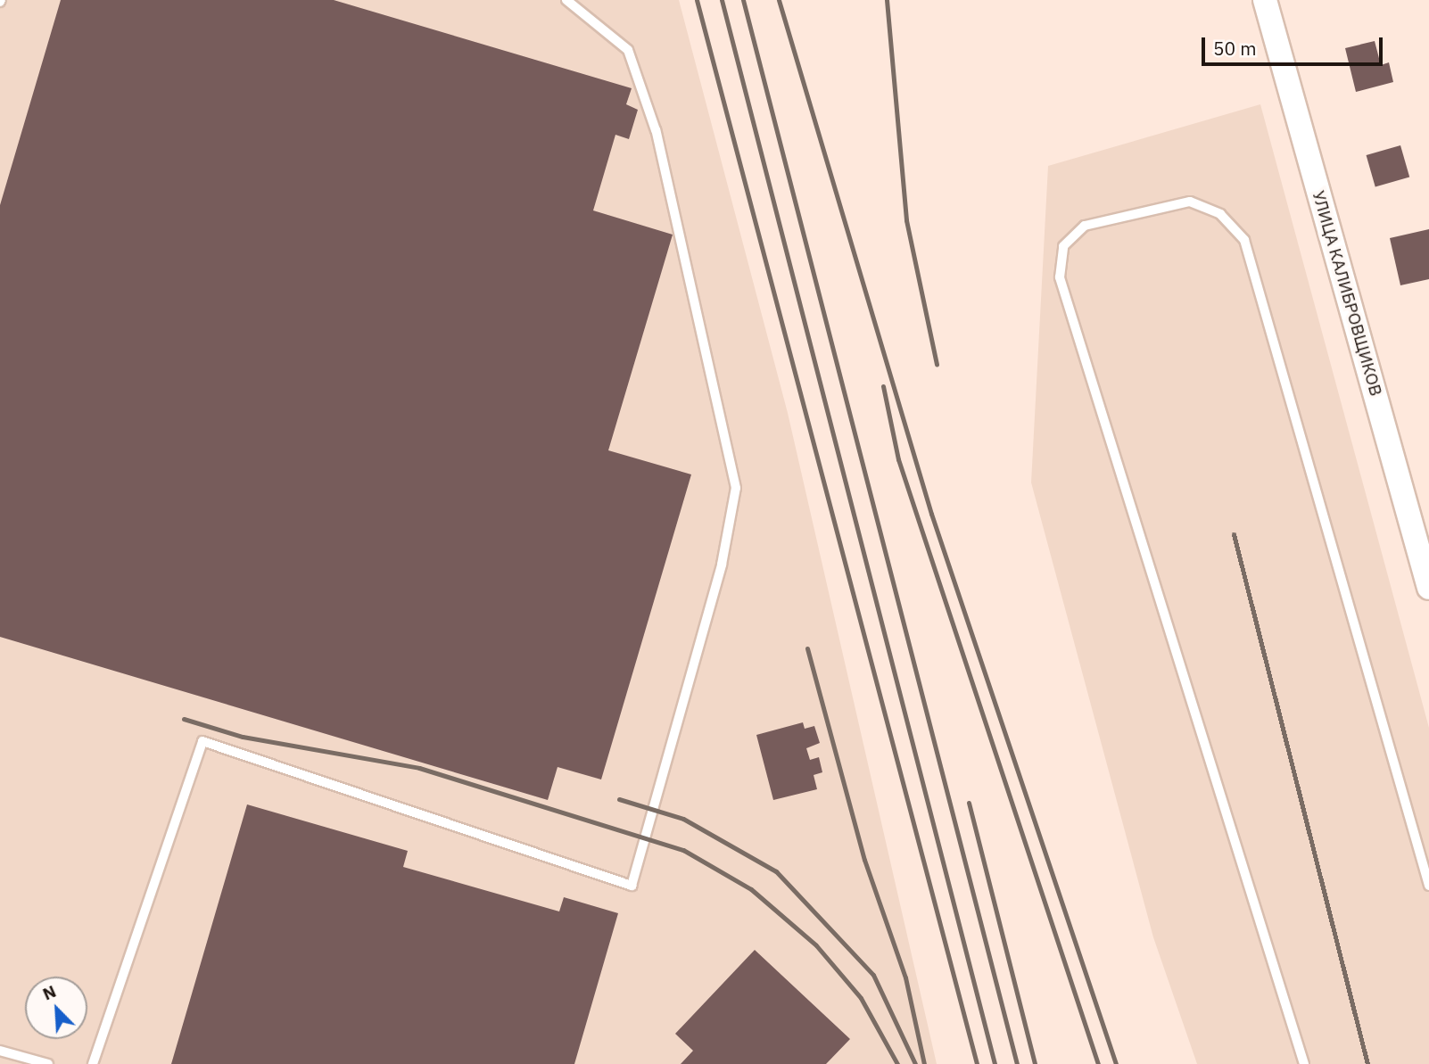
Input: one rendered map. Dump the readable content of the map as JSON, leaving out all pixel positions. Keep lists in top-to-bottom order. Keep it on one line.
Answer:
{"streets":{"street":["УЛИЦА КАЛИБРОВЩИКОВ"]},"scale_bar":"50 m","north":"top left"}
